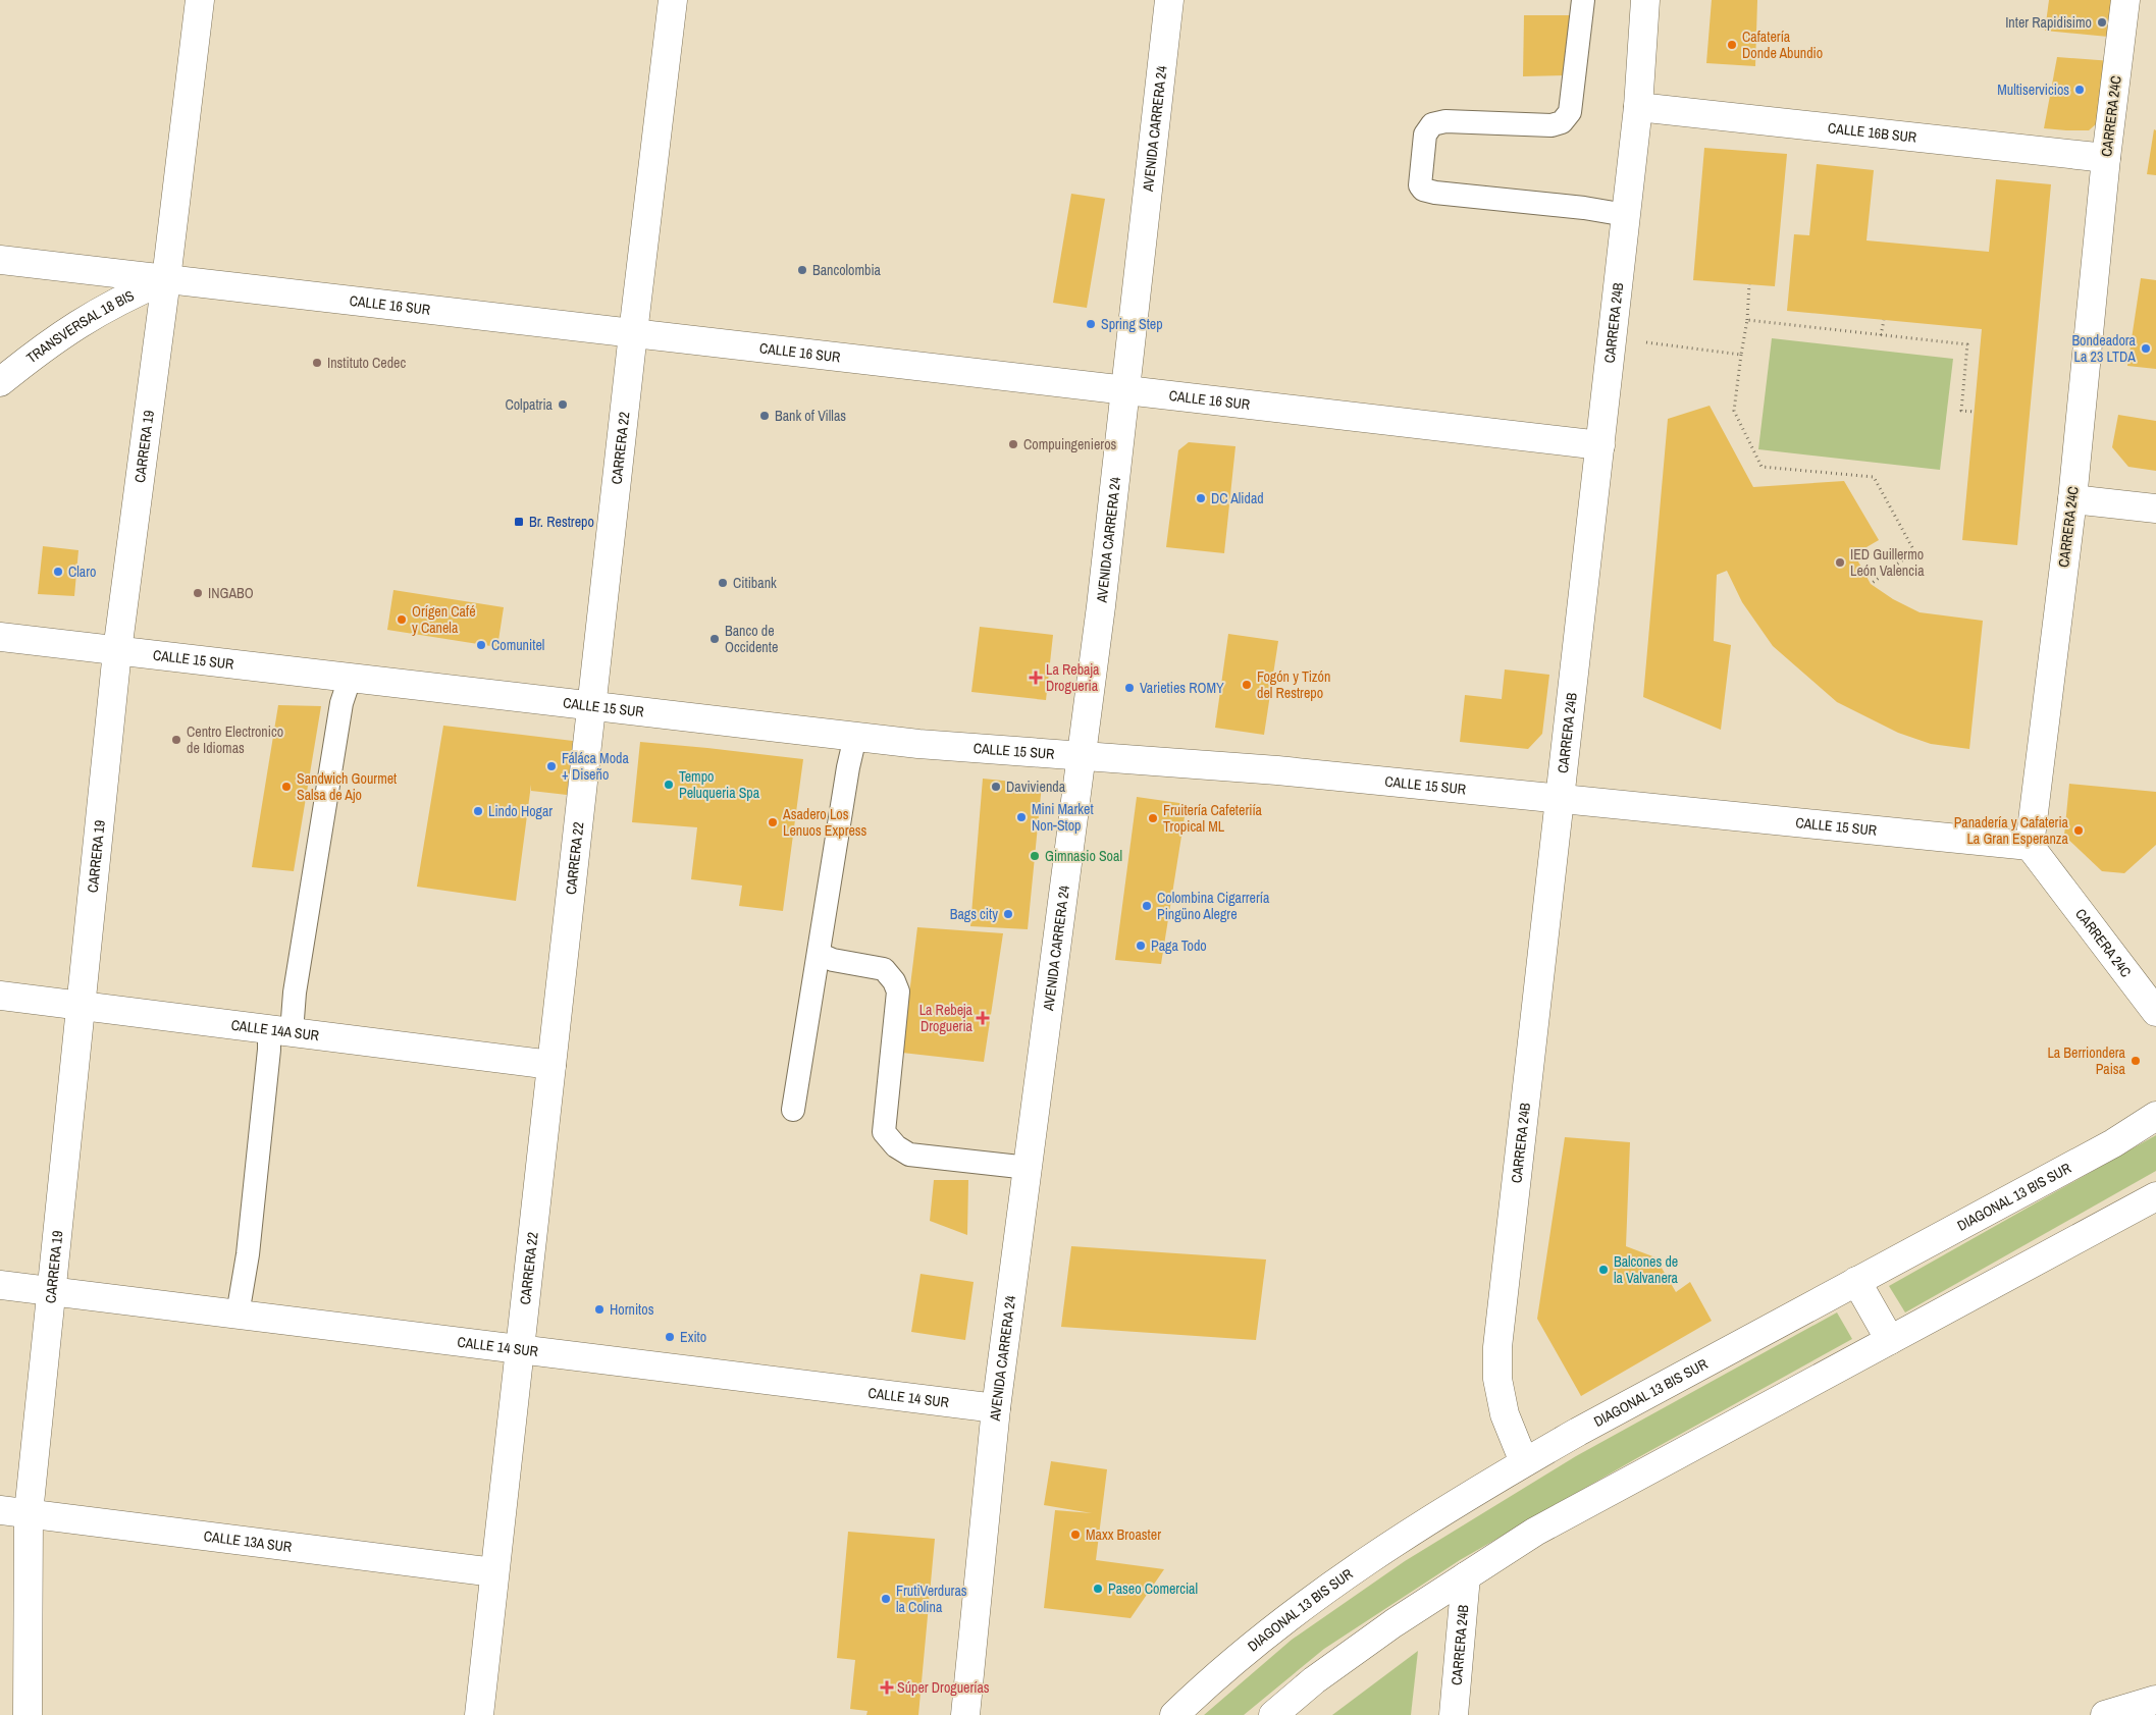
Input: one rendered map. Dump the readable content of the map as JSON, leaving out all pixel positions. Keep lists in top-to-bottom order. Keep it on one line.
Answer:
{"streets":{"street":["CARRERA 24C","AVENIDA CARRERA 24","CALLE 16B SUR","CALLE 16 SUR","CARRERA 24B","TRANSVERSAL 18 BIS","CARRERA 19","CARRERA 22","CALLE 15 SUR","CALLE 14A SUR","DIAGONAL 13 BIS SUR","CALLE 14 SUR","CALLE 13A SUR"]},"crossings":[["CARRERA 24C","CALLE 16B SUR"],["CARRERA 24C","CALLE 15 SUR"],["AVENIDA CARRERA 24","CALLE 16 SUR"],["AVENIDA CARRERA 24","CALLE 15 SUR"],["AVENIDA CARRERA 24","CALLE 14 SUR"],["CALLE 16B SUR","CARRERA 24B"],["CALLE 16 SUR","CARRERA 24B"],["CALLE 16 SUR","TRANSVERSAL 18 BIS"],["CALLE 16 SUR","CARRERA 19"],["CALLE 16 SUR","CARRERA 22"],["CARRERA 24B","CALLE 15 SUR"],["CARRERA 24B","DIAGONAL 13 BIS SUR"],["TRANSVERSAL 18 BIS","CARRERA 19"],["CARRERA 19","CALLE 15 SUR"],["CARRERA 19","CALLE 14A SUR"],["CARRERA 19","CALLE 14 SUR"],["CARRERA 19","CALLE 13A SUR"],["CARRERA 22","CALLE 15 SUR"],["CARRERA 22","CALLE 14A SUR"],["CARRERA 22","CALLE 14 SUR"],["CARRERA 22","CALLE 13A SUR"]],"places":{"other":["Inter Rapidisimo","Cafatería Donde Abundio","Multiservicios","Bancolombia","Spring Step","Bondeadora La 23 LTDA","Instituto Cedec","Colpatria","Bank of Villas","Compuingenieros","DC Alidad","IED Guillermo León Valencia","Claro","Citibank","INGABO","Orígen Café y Canela","Banco de Occidente","Comunitel","Fogón y Tizón del Restrepo","Varieties ROMY","Centro Electronico de Idiomas","Fáláca Moda + Diseño","Tempo Peluqueria Spa","Sandwich Gourmet Salsa de Ajo","Davivienda","Lindo Hogar","Mini Market Non-Stop","Fruitería Cafeteriía Tropical ML","Asadero Los Lenuos Express","Panadería y Cafateria La Gran Esperanza","Gimnasio Soal","Colombina Cigarrería Pingüno Alegre","Bags city","Paga Todo","La Berriondera Paisa","Balcones de la Valvanera","Hornitos","Exito","Maxx Broaster","Paseo Comercial","FrutiVerduras la Colina"],"transit":["Br. Restrepo"],"health":["La Rebaja Drogueria","La Rebeja Drogueria","Súper Droguerías"]}}
